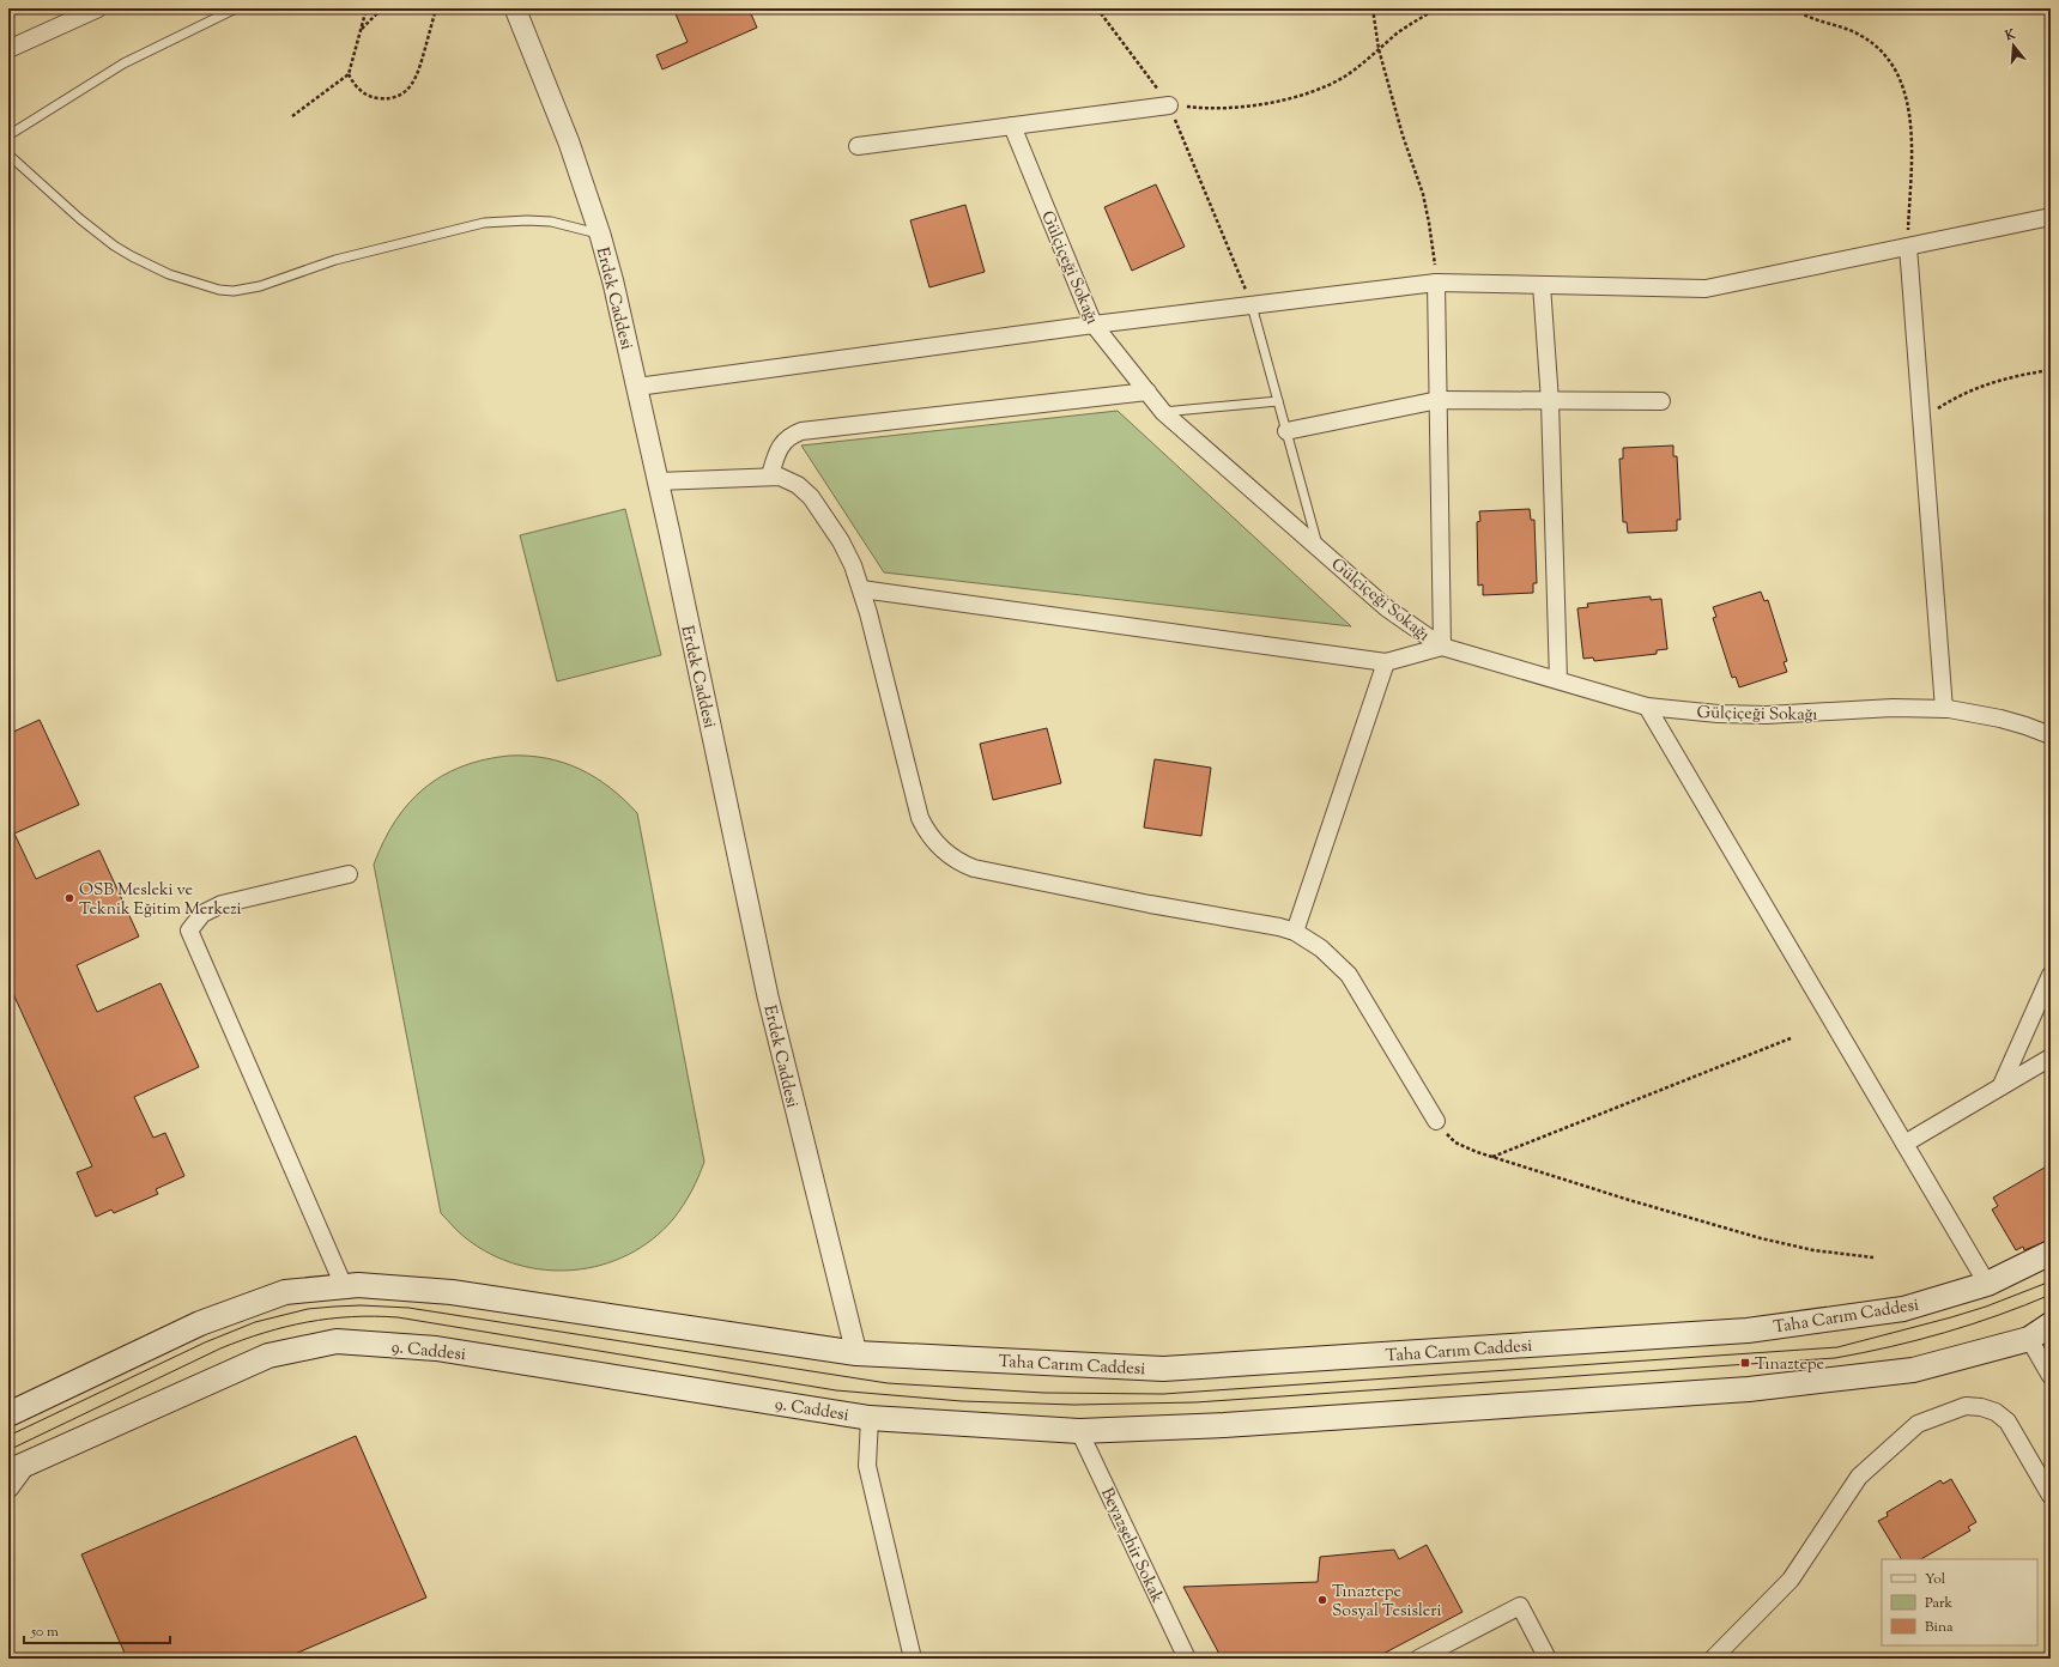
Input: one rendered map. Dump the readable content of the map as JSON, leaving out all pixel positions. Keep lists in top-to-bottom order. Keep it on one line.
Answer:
{"streets":{"main road":["Taha Carım Caddesi","9. Caddesi"],"street":["Gülçiçeği Sokağı","Erdek Caddesi","Beyazşehir Sokak"]},"crossings":[["Erdek Caddesi","Taha Carım Caddesi"]],"places":{"other":["OSB Mesleki ve Teknik Eğitim Merkezi","Tınaztepe Sosyal Tesisleri"],"transit":["Tınaztepe"]},"legend":["Yol","Park","Bina"],"scale_bar":"50 m","north":"top"}
